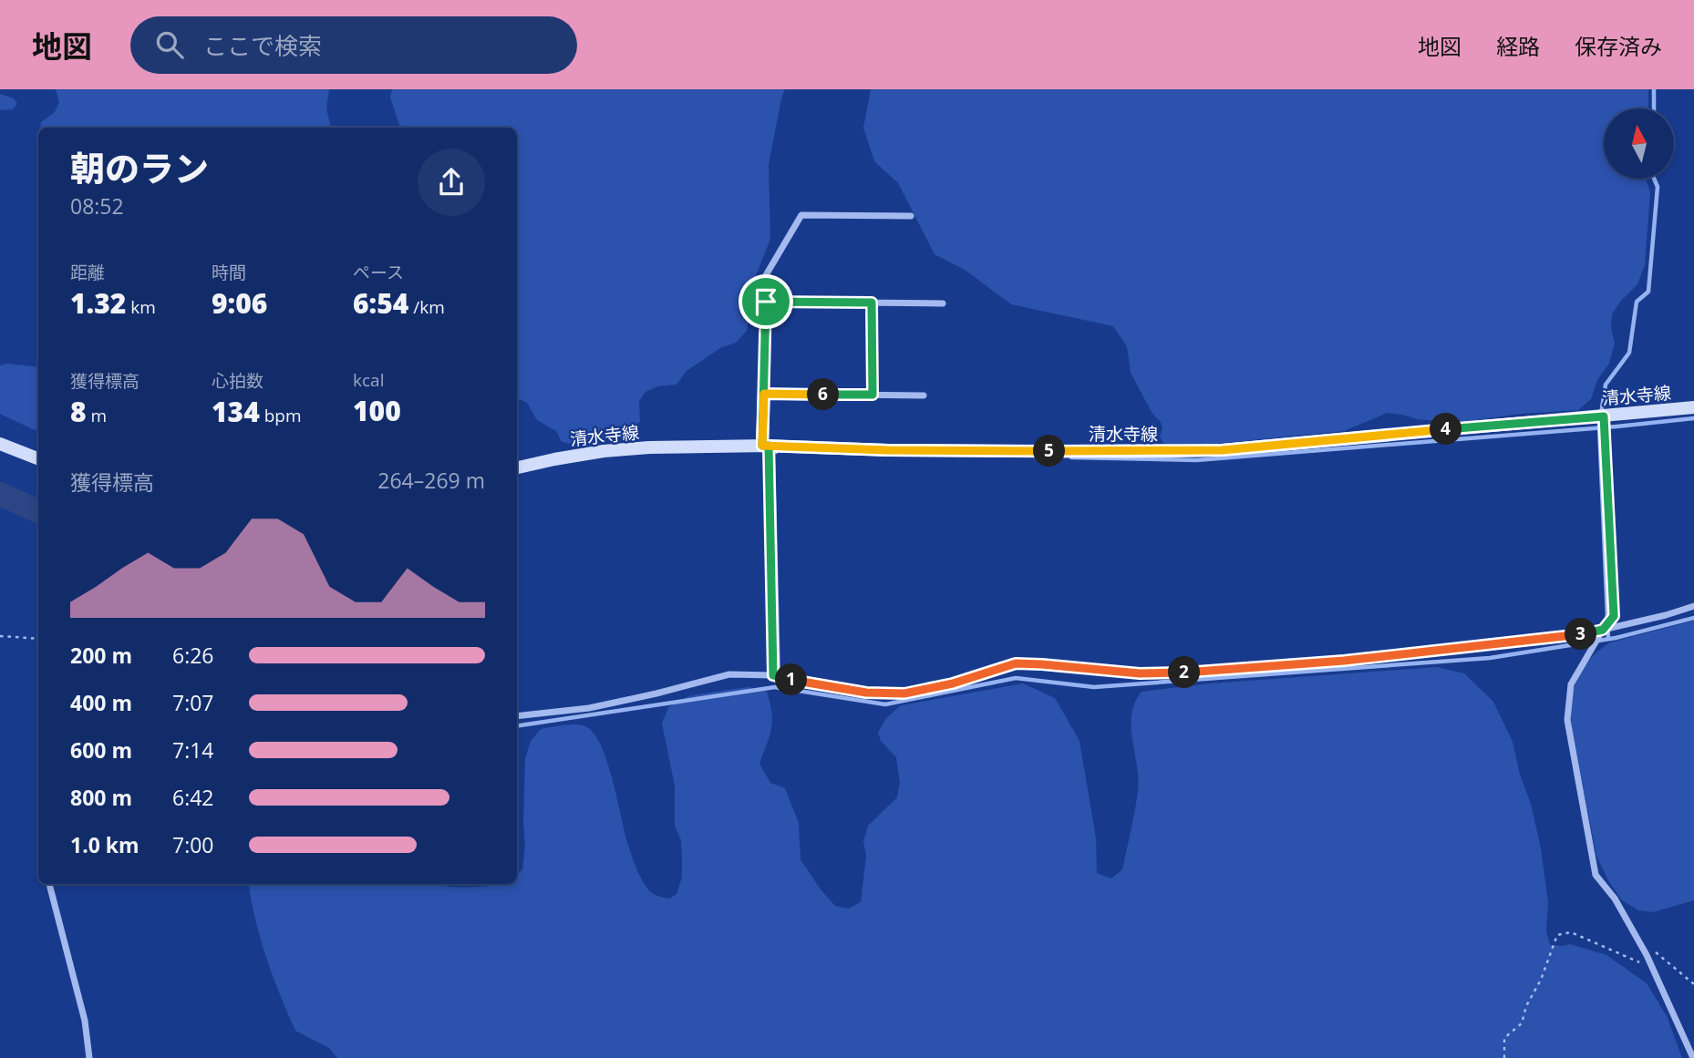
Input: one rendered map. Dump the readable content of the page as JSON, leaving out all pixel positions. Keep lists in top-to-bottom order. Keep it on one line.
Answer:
{"streets":{"main road":["清水寺線"]},"north":"top","page":{"header":"地図","search":"ここで検索","nav":["地図","経路","保存済み"],"heading":["朝のラン","08:52"],"stats":[["距離","1.32 km"],["時間","9:06"],["ペース","6:54 /km"],["獲得標高","8 m"],["心拍数","134 bpm"],["kcal","100"]],"pins":["6","4","5","3","2","1"],"chart":["獲得標高","264–269 m"],"list":[{"name":"200 m","note":"6:26"},{"name":"400 m","note":"7:07"},{"name":"600 m","note":"7:14"},{"name":"800 m","note":"6:42"},{"name":"1.0 km","note":"7:00"}]}}
